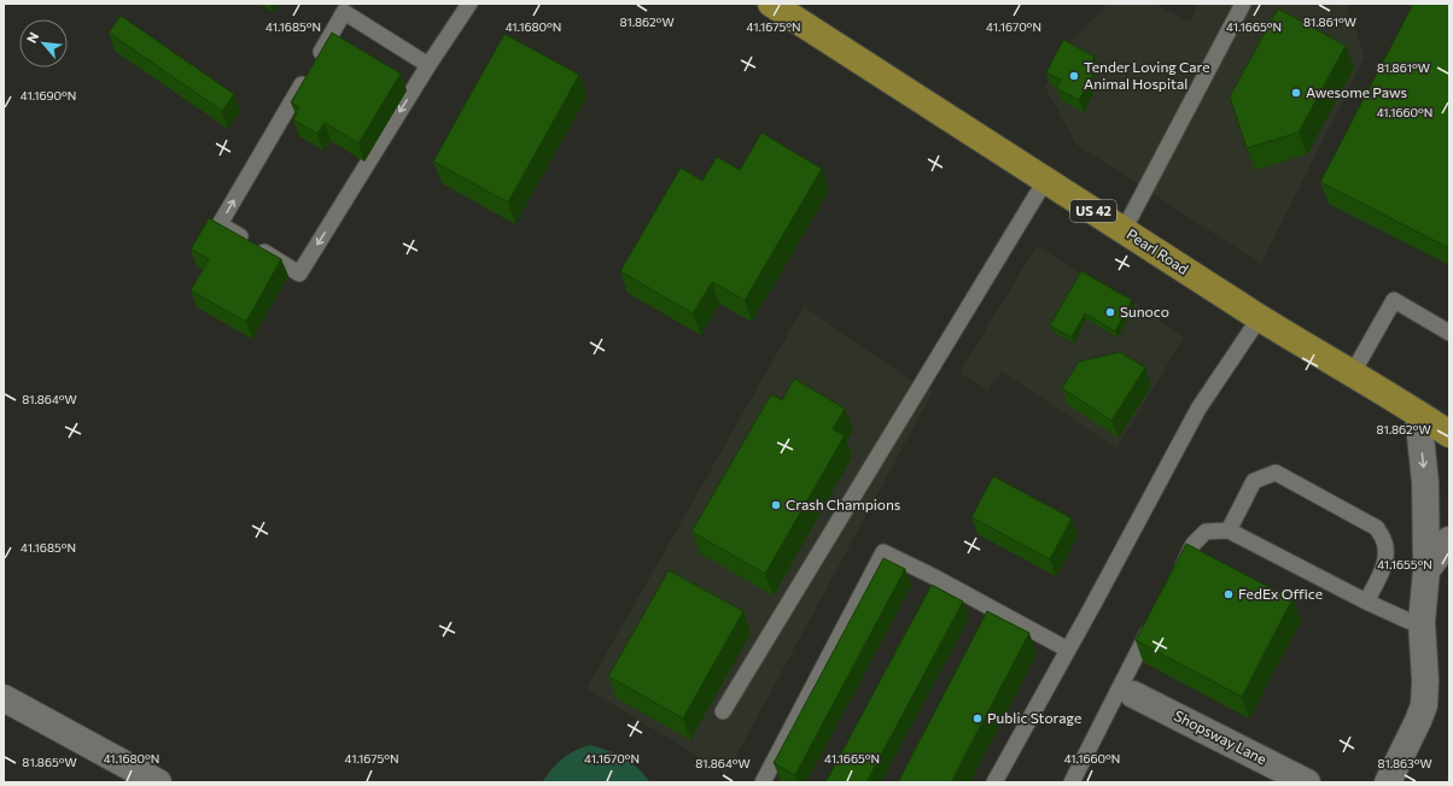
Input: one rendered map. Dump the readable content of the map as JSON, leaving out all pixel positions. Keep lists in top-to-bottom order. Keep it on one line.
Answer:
{"streets":{"main road":["US 42","Pearl Road"],"street":["Shopsway Lane"]},"places":["Tender Loving Care Animal Hospital","Awesome Paws","Sunoco","Crash Champions","FedEx Office","Public Storage"],"north":"top left","coordinates":["81.861°W","81.862°W","41.1685°N","41.1680°N","41.1675°N","41.1670°N","41.1665°N","41.1690°N","41.1660°N","81.864°W","41.1655°N","81.865°W","81.863°W"]}
